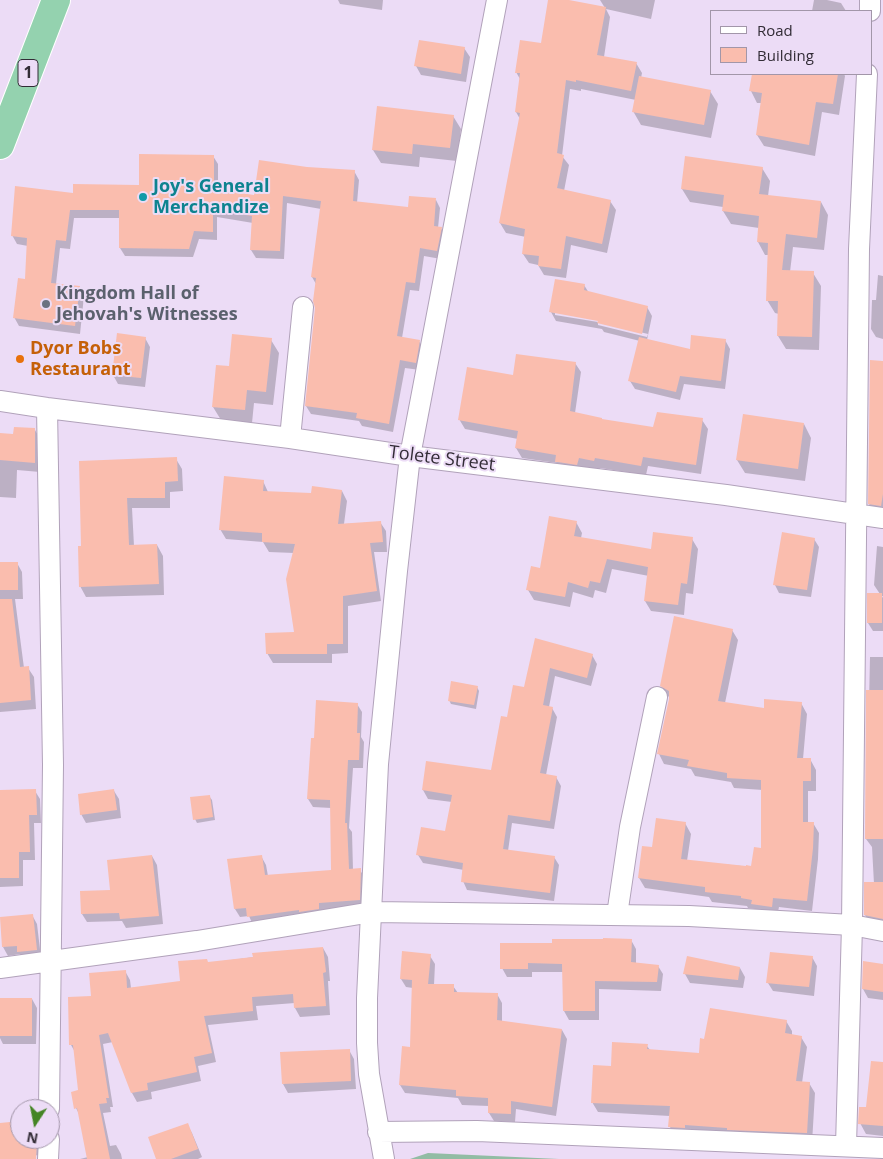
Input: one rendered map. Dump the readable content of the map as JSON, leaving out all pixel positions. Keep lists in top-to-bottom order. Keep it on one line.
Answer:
{"streets":{"highway":["1"],"street":["Tolete Street"]},"places":["Joy's General Merchandize","Kingdom Hall of Jehovah's Witnesses","Dyor Bobs Restaurant"],"legend":["Road","Building"],"north":"bottom"}
